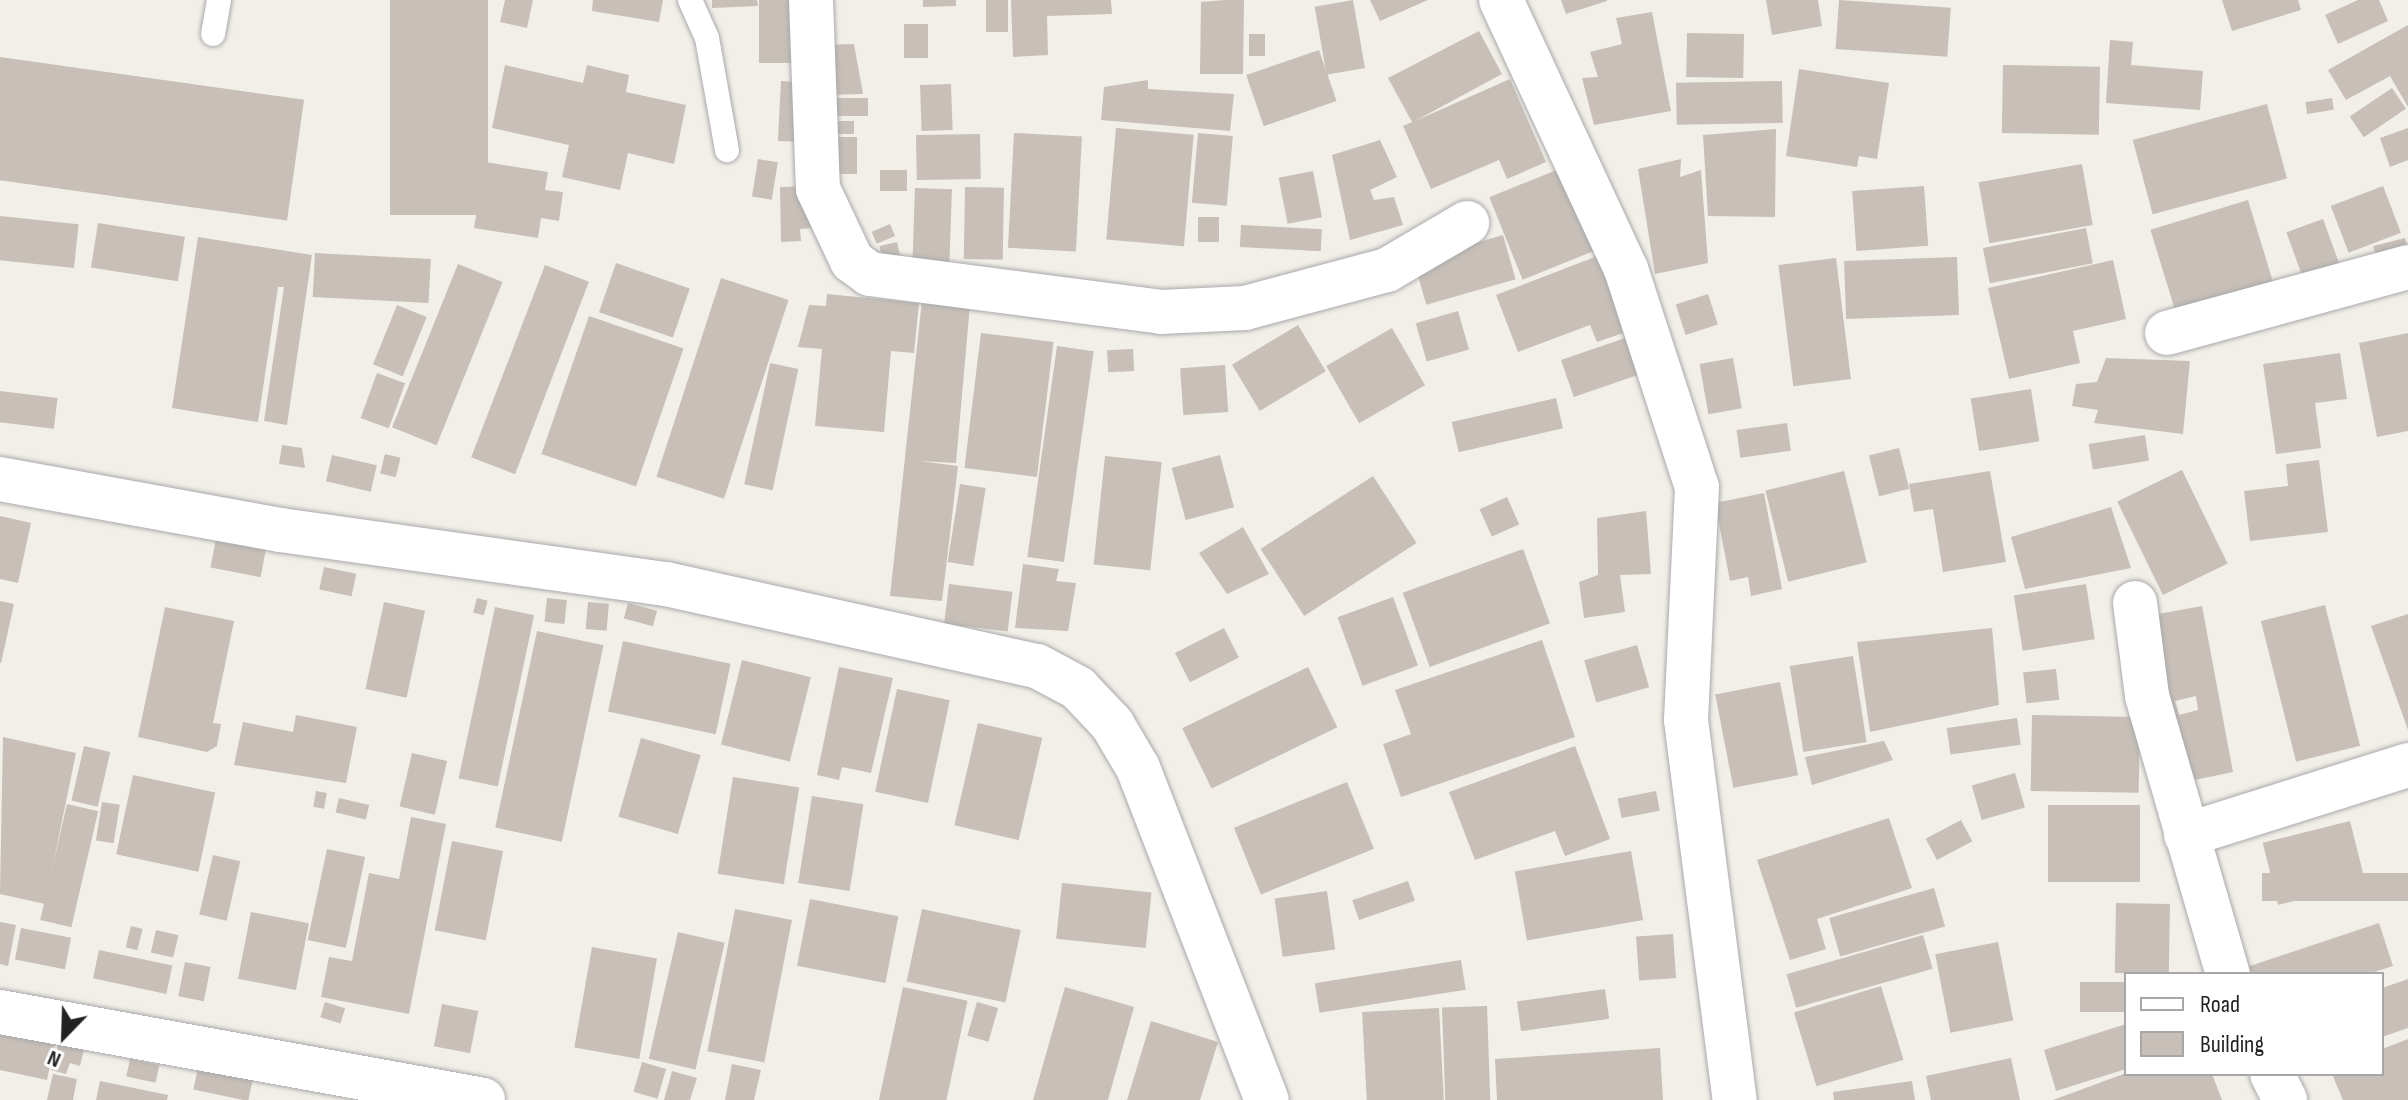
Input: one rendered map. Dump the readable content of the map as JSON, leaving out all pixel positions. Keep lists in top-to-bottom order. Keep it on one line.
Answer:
{"legend":["Road","Building"],"north":"bottom left"}
